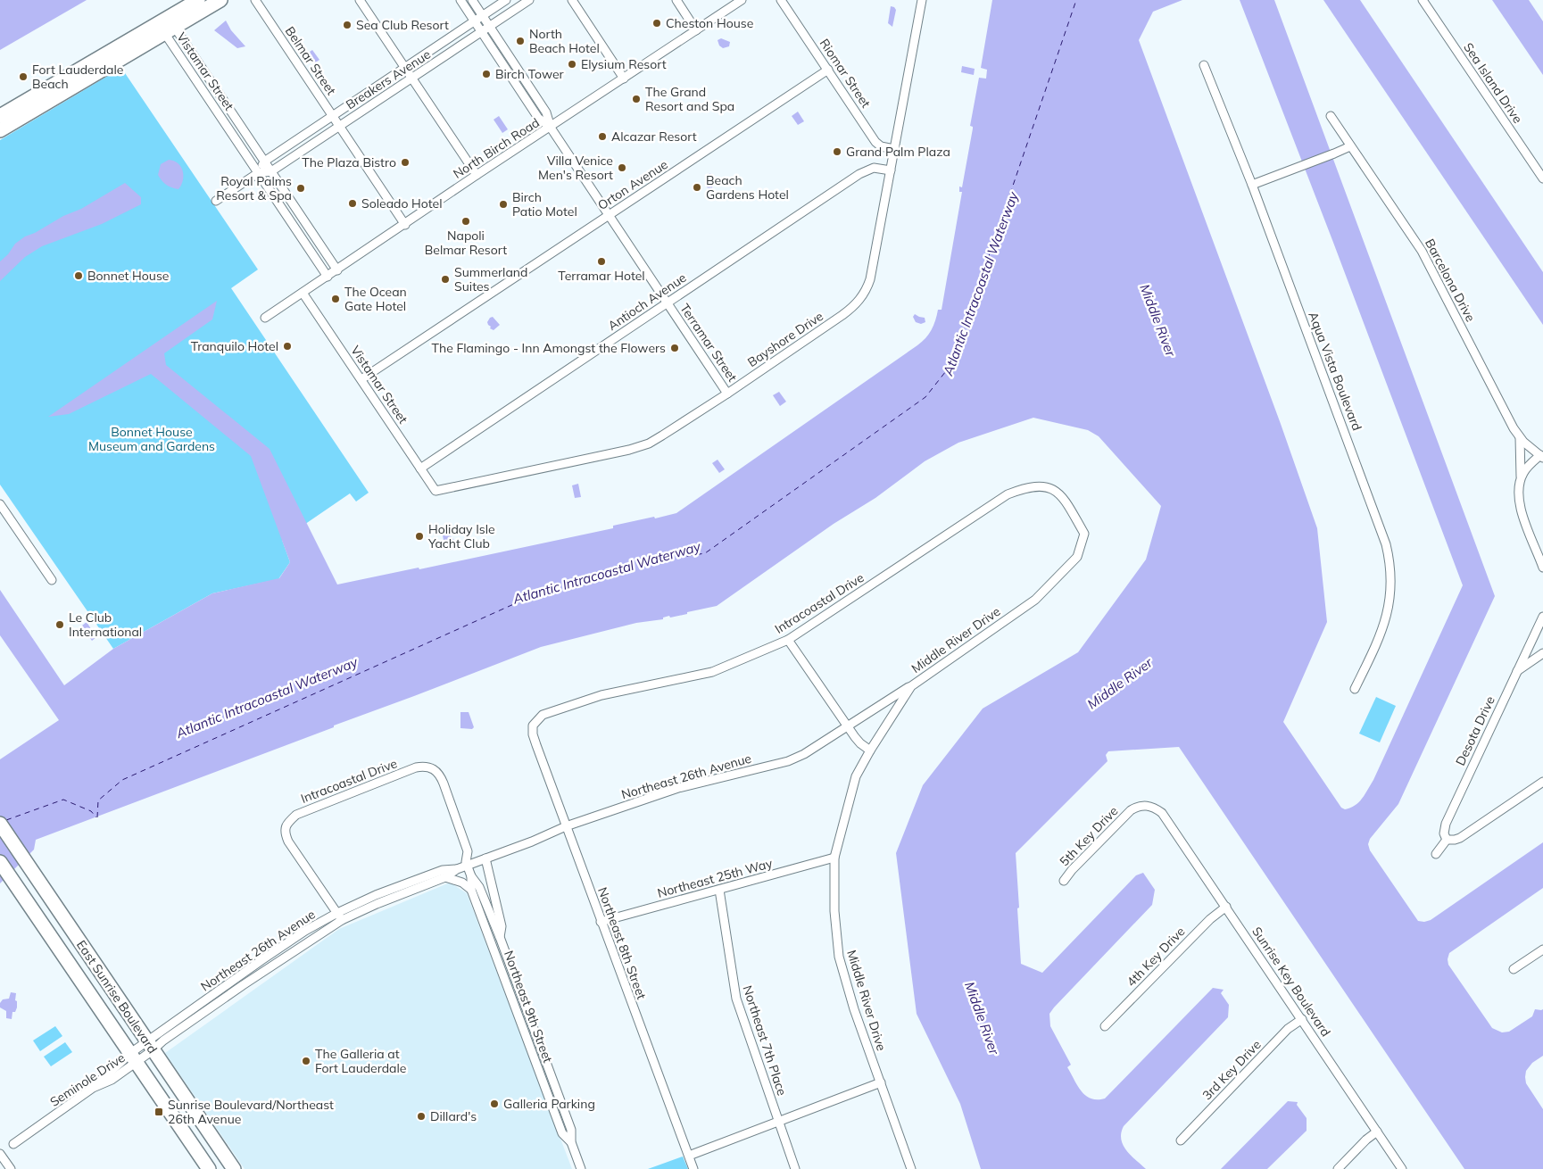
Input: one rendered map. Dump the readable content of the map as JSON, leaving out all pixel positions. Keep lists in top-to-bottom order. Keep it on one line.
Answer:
{"streets":{"main road":["East Sunrise Boulevard"],"street":["Belmar Street","Vistamar Street","Riomar Street","Breakers Avenue","Sea Island Drive","North Birch Road","Orton Avenue","Barcelona Drive","Antioch Avenue","Bayshore Drive","Terramar Street","Aqua Vista Boulevard","Intracoastal Drive","Middle River Drive","Desota Drive","Northeast 26th Avenue","5th Key Drive","Northeast 25th Way","Northeast 8th Street","4th Key Drive","Sunrise Key Boulevard","Northeast 9th Street","Northeast 7th Place","3rd Key Drive","Seminole Drive"]},"crossings":[["Belmar Street","Breakers Avenue"],["Belmar Street","North Birch Road"],["Vistamar Street","Breakers Avenue"],["Vistamar Street","North Birch Road"],["Vistamar Street","Orton Avenue"],["Vistamar Street","Antioch Avenue"],["Vistamar Street","Bayshore Drive"],["Riomar Street","Orton Avenue"],["Riomar Street","Bayshore Drive"],["Breakers Avenue","Terramar Street"],["North Birch Road","Terramar Street"],["Orton Avenue","Terramar Street"],["Antioch Avenue","Bayshore Drive"],["Antioch Avenue","Terramar Street"],["Bayshore Drive","Terramar Street"],["Intracoastal Drive","Middle River Drive"],["Intracoastal Drive","Northeast 26th Avenue"],["Intracoastal Drive","Northeast 8th Street"],["Intracoastal Drive","Northeast 9th Street"],["Middle River Drive","Northeast 26th Avenue"],["Middle River Drive","Northeast 25th Way"],["Northeast 26th Avenue","Northeast 8th Street"],["Northeast 26th Avenue","East Sunrise Boulevard"],["Northeast 26th Avenue","Northeast 9th Street"],["Northeast 26th Avenue","Seminole Drive"],["5th Key Drive","Sunrise Key Boulevard"],["Northeast 25th Way","Northeast 8th Street"],["Northeast 25th Way","Northeast 7th Place"],["4th Key Drive","Sunrise Key Boulevard"],["Sunrise Key Boulevard","3rd Key Drive"],["East Sunrise Boulevard","Seminole Drive"]],"water":["Atlantic Intracoastal Waterway","Middle River"],"parks":["Bonnet House Museum and Gardens"],"places":{"other":["Cheston House","Sea Club Resort","North Beach Hotel","Elysium Resort","Birch Tower","Fort Lauderdale Beach","The Grand Resort and Spa","Alcazar Resort","Grand Palm Plaza","The Plaza Bistro","Villa Venice Men's Resort","Beach Gardens Hotel","Royal Palms Resort & Spa","Soleado Hotel","Birch Patio Motel","Napoli Belmar Resort","Terramar Hotel","Bonnet House","Summerland Suites","The Ocean Gate Hotel","Tranquilo Hotel","The Flamingo - Inn Amongst the Flowers","Holiday Isle Yacht Club","Le Club International","The Galleria at Fort Lauderdale","Galleria Parking","Dillard's"],"transit":["Sunrise Boulevard/Northeast 26th Avenue"]}}
